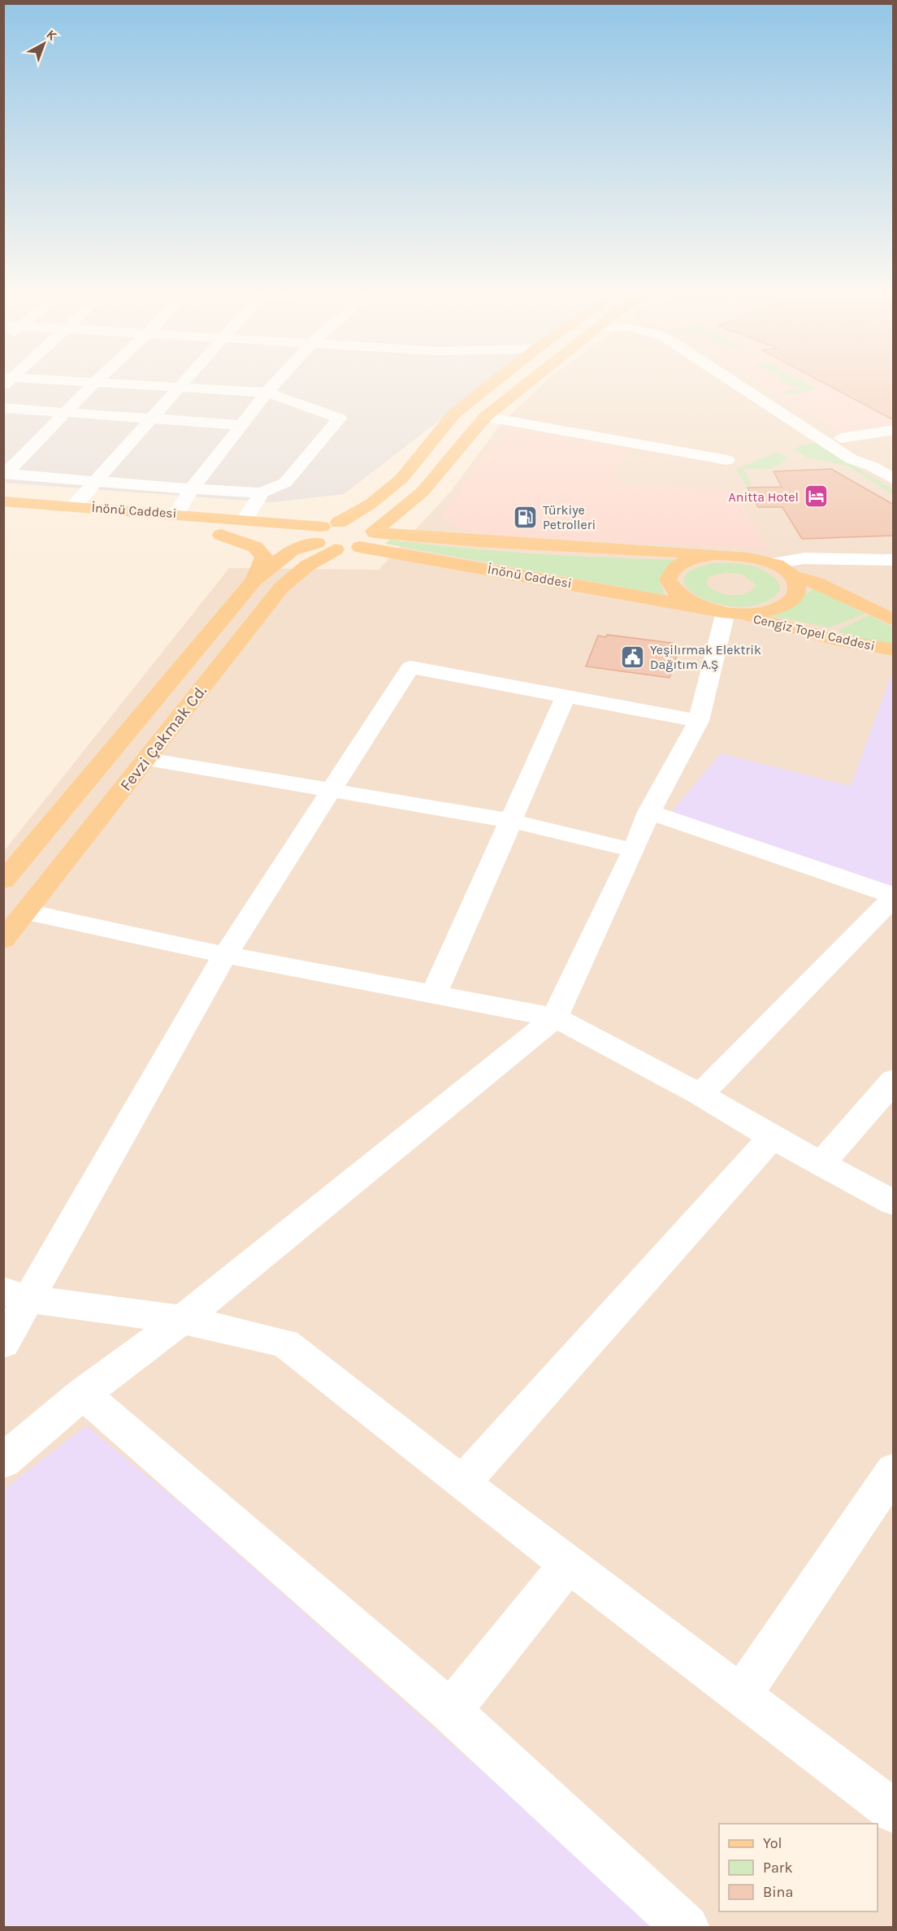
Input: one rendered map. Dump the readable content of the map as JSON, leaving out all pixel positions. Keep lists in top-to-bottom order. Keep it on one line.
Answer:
{"streets":{"main road":["İnönü Caddesi","Cengiz Topel Caddesi","Fevzi Çakmak Cd."]},"crossings":[["İnönü Caddesi","Cengiz Topel Caddesi"],["İnönü Caddesi","Fevzi Çakmak Cd."]],"places":{"hotel":["Anitta Hotel"],"fuel station":["Türkiye Petrolleri"],"public building":["Yeşilırmak Elektrik Dağıtım A.Ş"]},"legend":["Yol","Park","Bina"],"north":"top right"}
